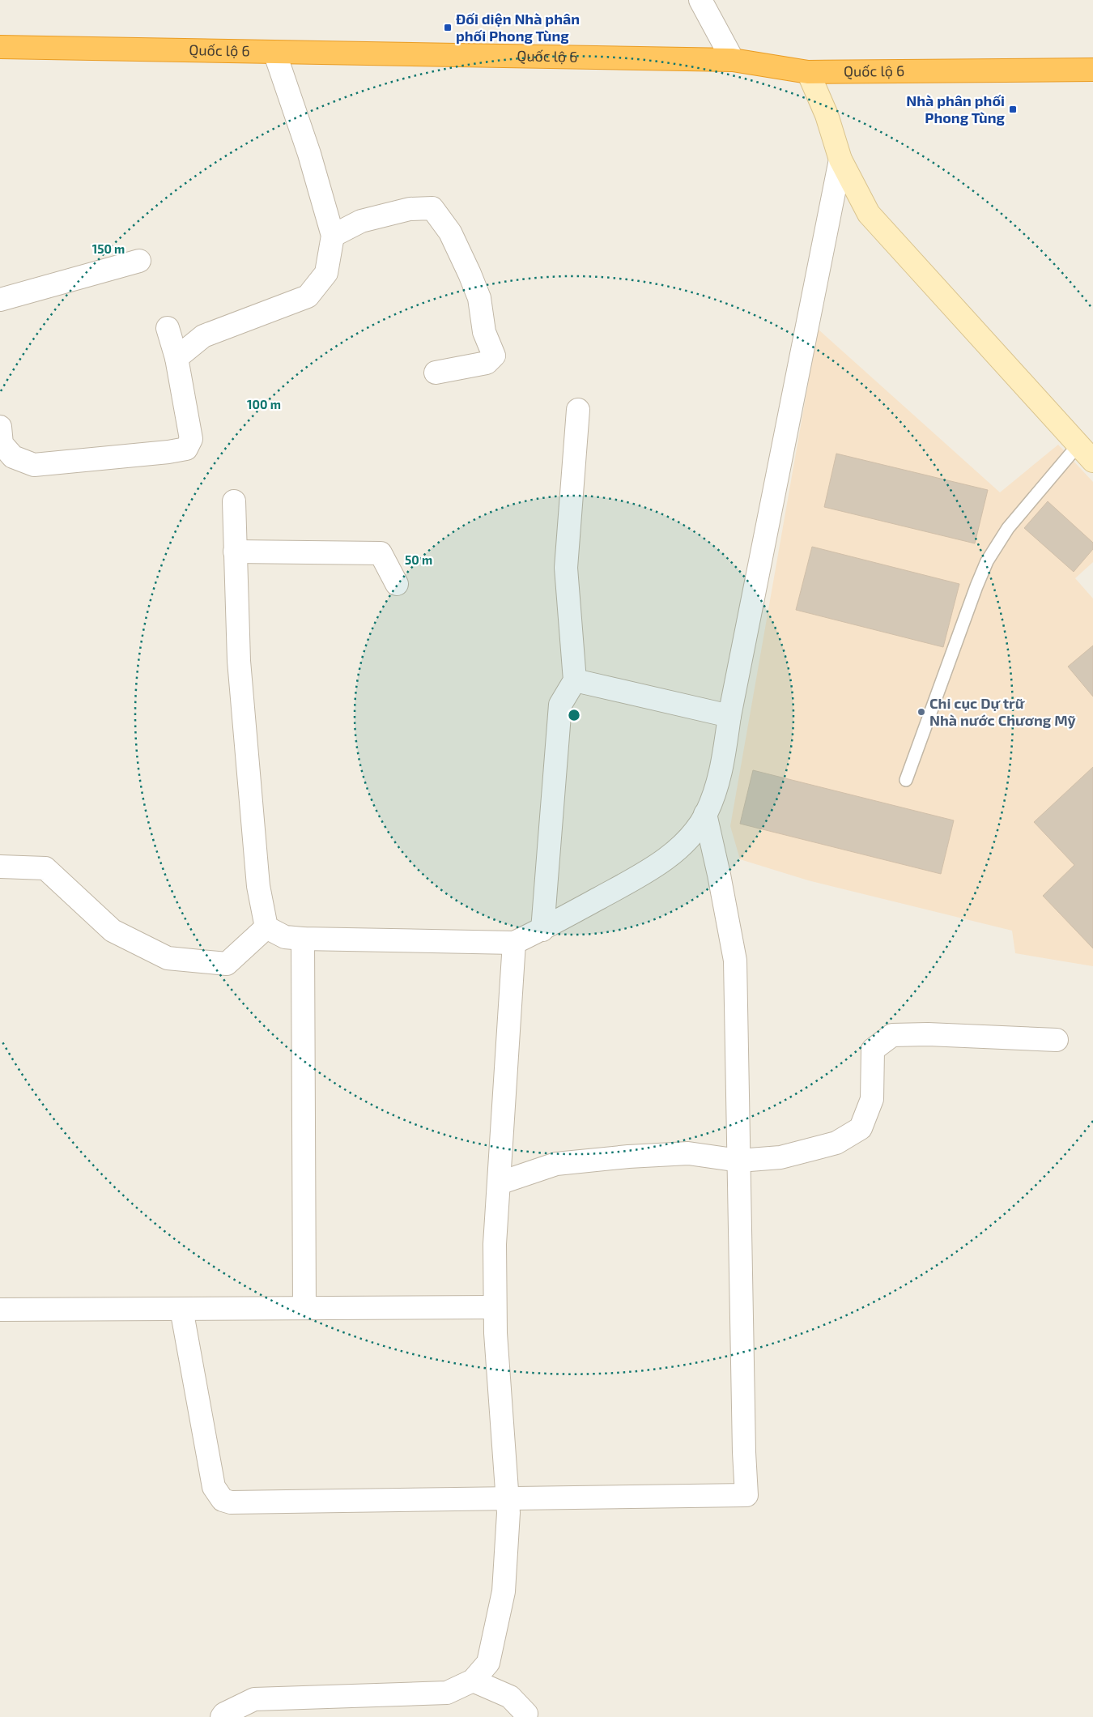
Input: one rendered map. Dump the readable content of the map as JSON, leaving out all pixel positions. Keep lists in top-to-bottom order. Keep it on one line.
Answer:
{"streets":{"highway":["Quốc lộ 6"]},"places":{"transit":["Đối diện Nhà phân phối Phong Tùng","Nhà phân phối Phong Tùng"],"other":["Chi cục Dự trữ Nhà nước Chương Mỹ"]},"rings":["150 m","100 m","50 m"]}
